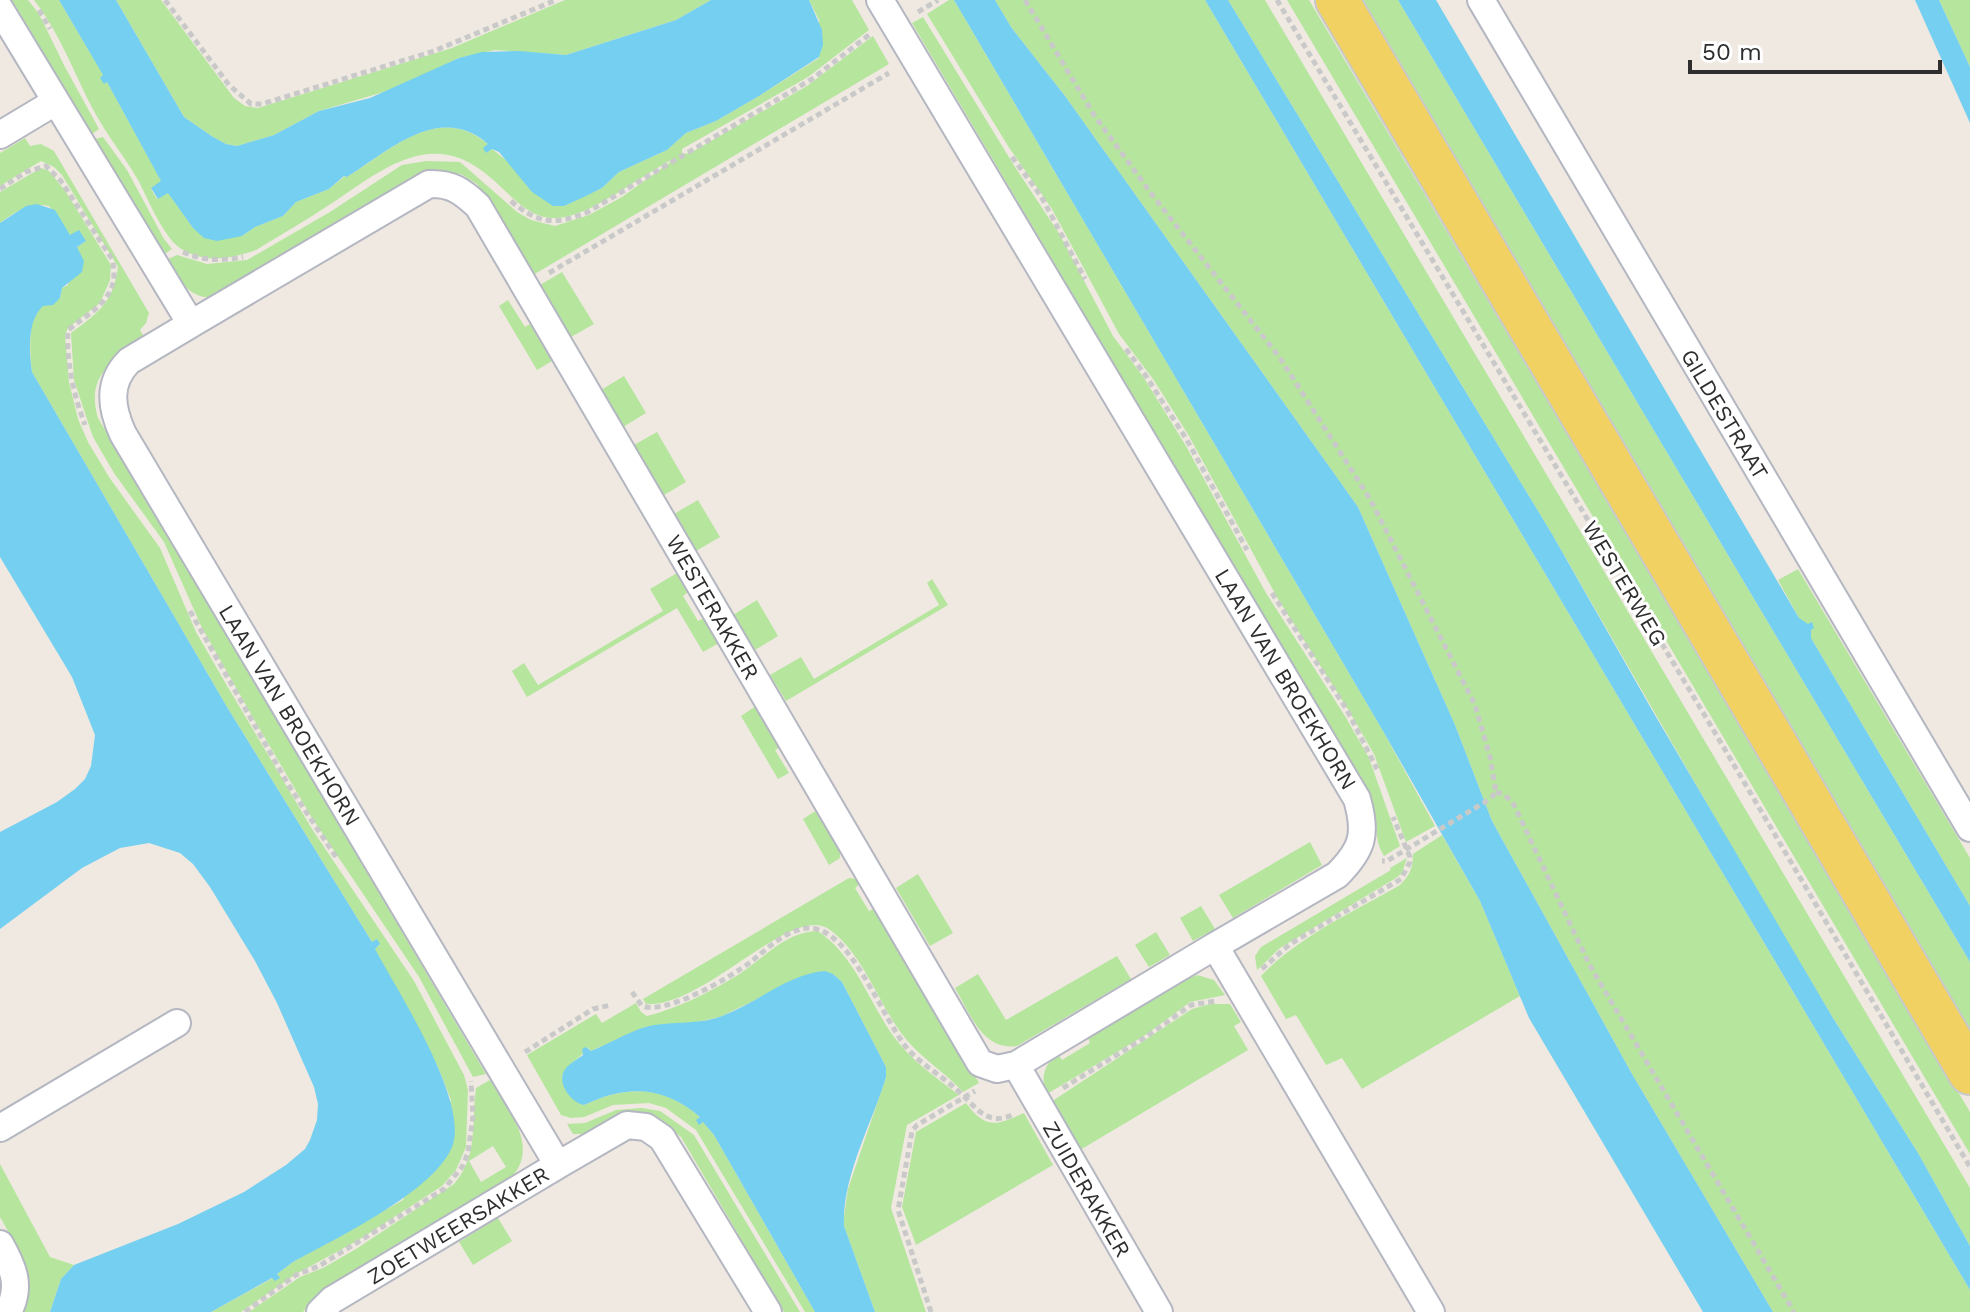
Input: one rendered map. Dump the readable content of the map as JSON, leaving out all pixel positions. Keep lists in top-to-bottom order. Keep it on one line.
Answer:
{"streets":{"street":["GILDESTRAAT","WESTERAKKER","LAAN VAN BROEKHORN","ZUIDERAKKER","ZOETWEERSAKKER"],"path":["WESTERWEG"]},"crossings":[["WESTERAKKER","LAAN VAN BROEKHORN"],["WESTERAKKER","ZUIDERAKKER"],["LAAN VAN BROEKHORN","ZOETWEERSAKKER"]],"scale_bar":"50 m"}
